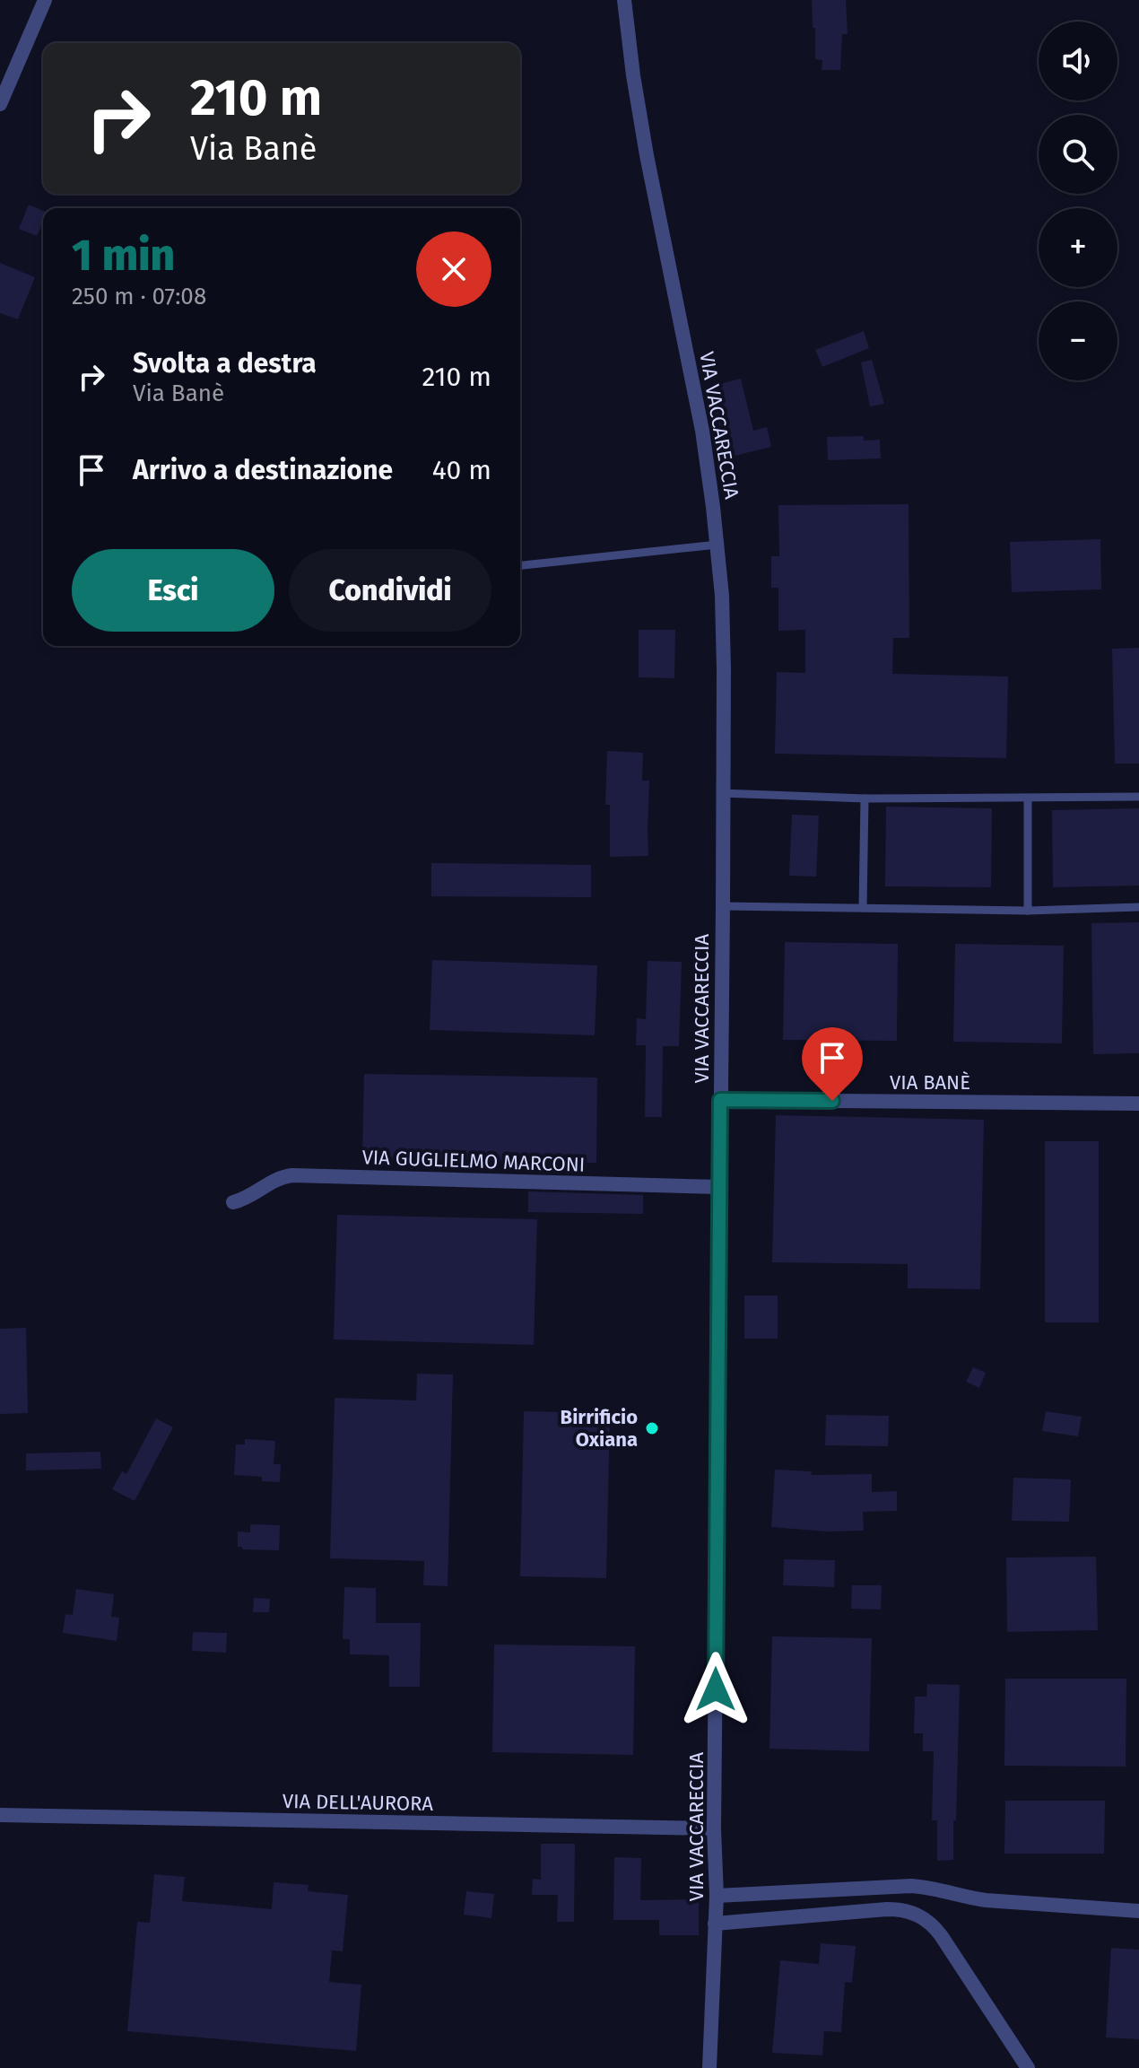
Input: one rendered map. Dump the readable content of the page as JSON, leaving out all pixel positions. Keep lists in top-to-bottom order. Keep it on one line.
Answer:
{"streets":{"street":["VIA VACCARECCIA","VIA BANÈ","VIA GUGLIELMO MARCONI","VIA DELL'AURORA"]},"crossings":[["VIA VACCARECCIA","VIA BANÈ"],["VIA VACCARECCIA","VIA GUGLIELMO MARCONI"],["VIA VACCARECCIA","VIA DELL'AURORA"]],"places":["Birrificio Oxiana"],"page":{"map_buttons":["+","−"],"turn":["210 m","Via Banè"],"heading":["1 min","250 m · 07:08"],"list":[{"name":"Svolta a destra","note":"Via Banè","value":"210 m"},{"name":"Arrivo a destinazione","value":"40 m"}],"buttons":["Esci","Condividi"]}}
